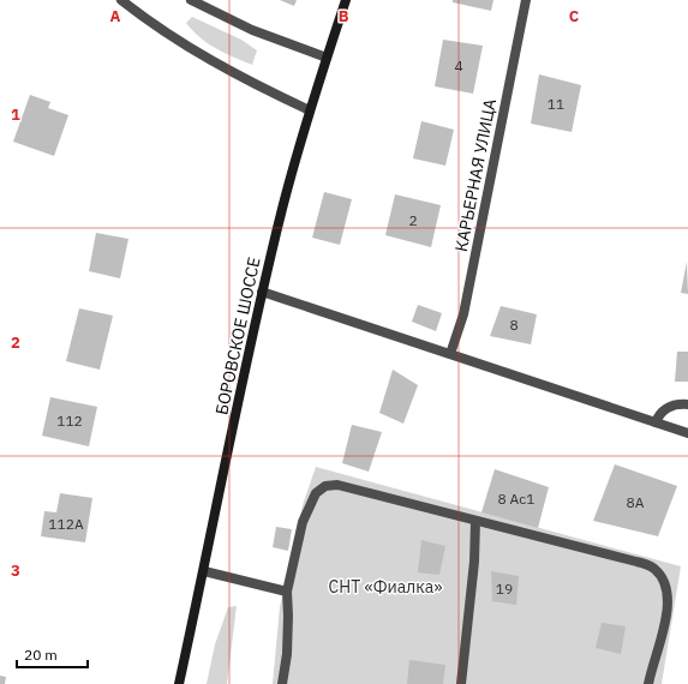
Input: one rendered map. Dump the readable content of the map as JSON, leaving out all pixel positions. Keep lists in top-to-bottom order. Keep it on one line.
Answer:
{"streets":{"main road":["БОРОВСКОЕ ШОССЕ"],"street":["КАРЬЕРНАЯ УЛИЦА"]},"parks":["СНТ «Фиалка»"],"house_numbers":["4","11","2","8","112","8 Ас1","8А","112А","19"],"scale_bar":"20 m","grid":{"columns":["A","B","C"],"rows":["1","2","3"]}}
